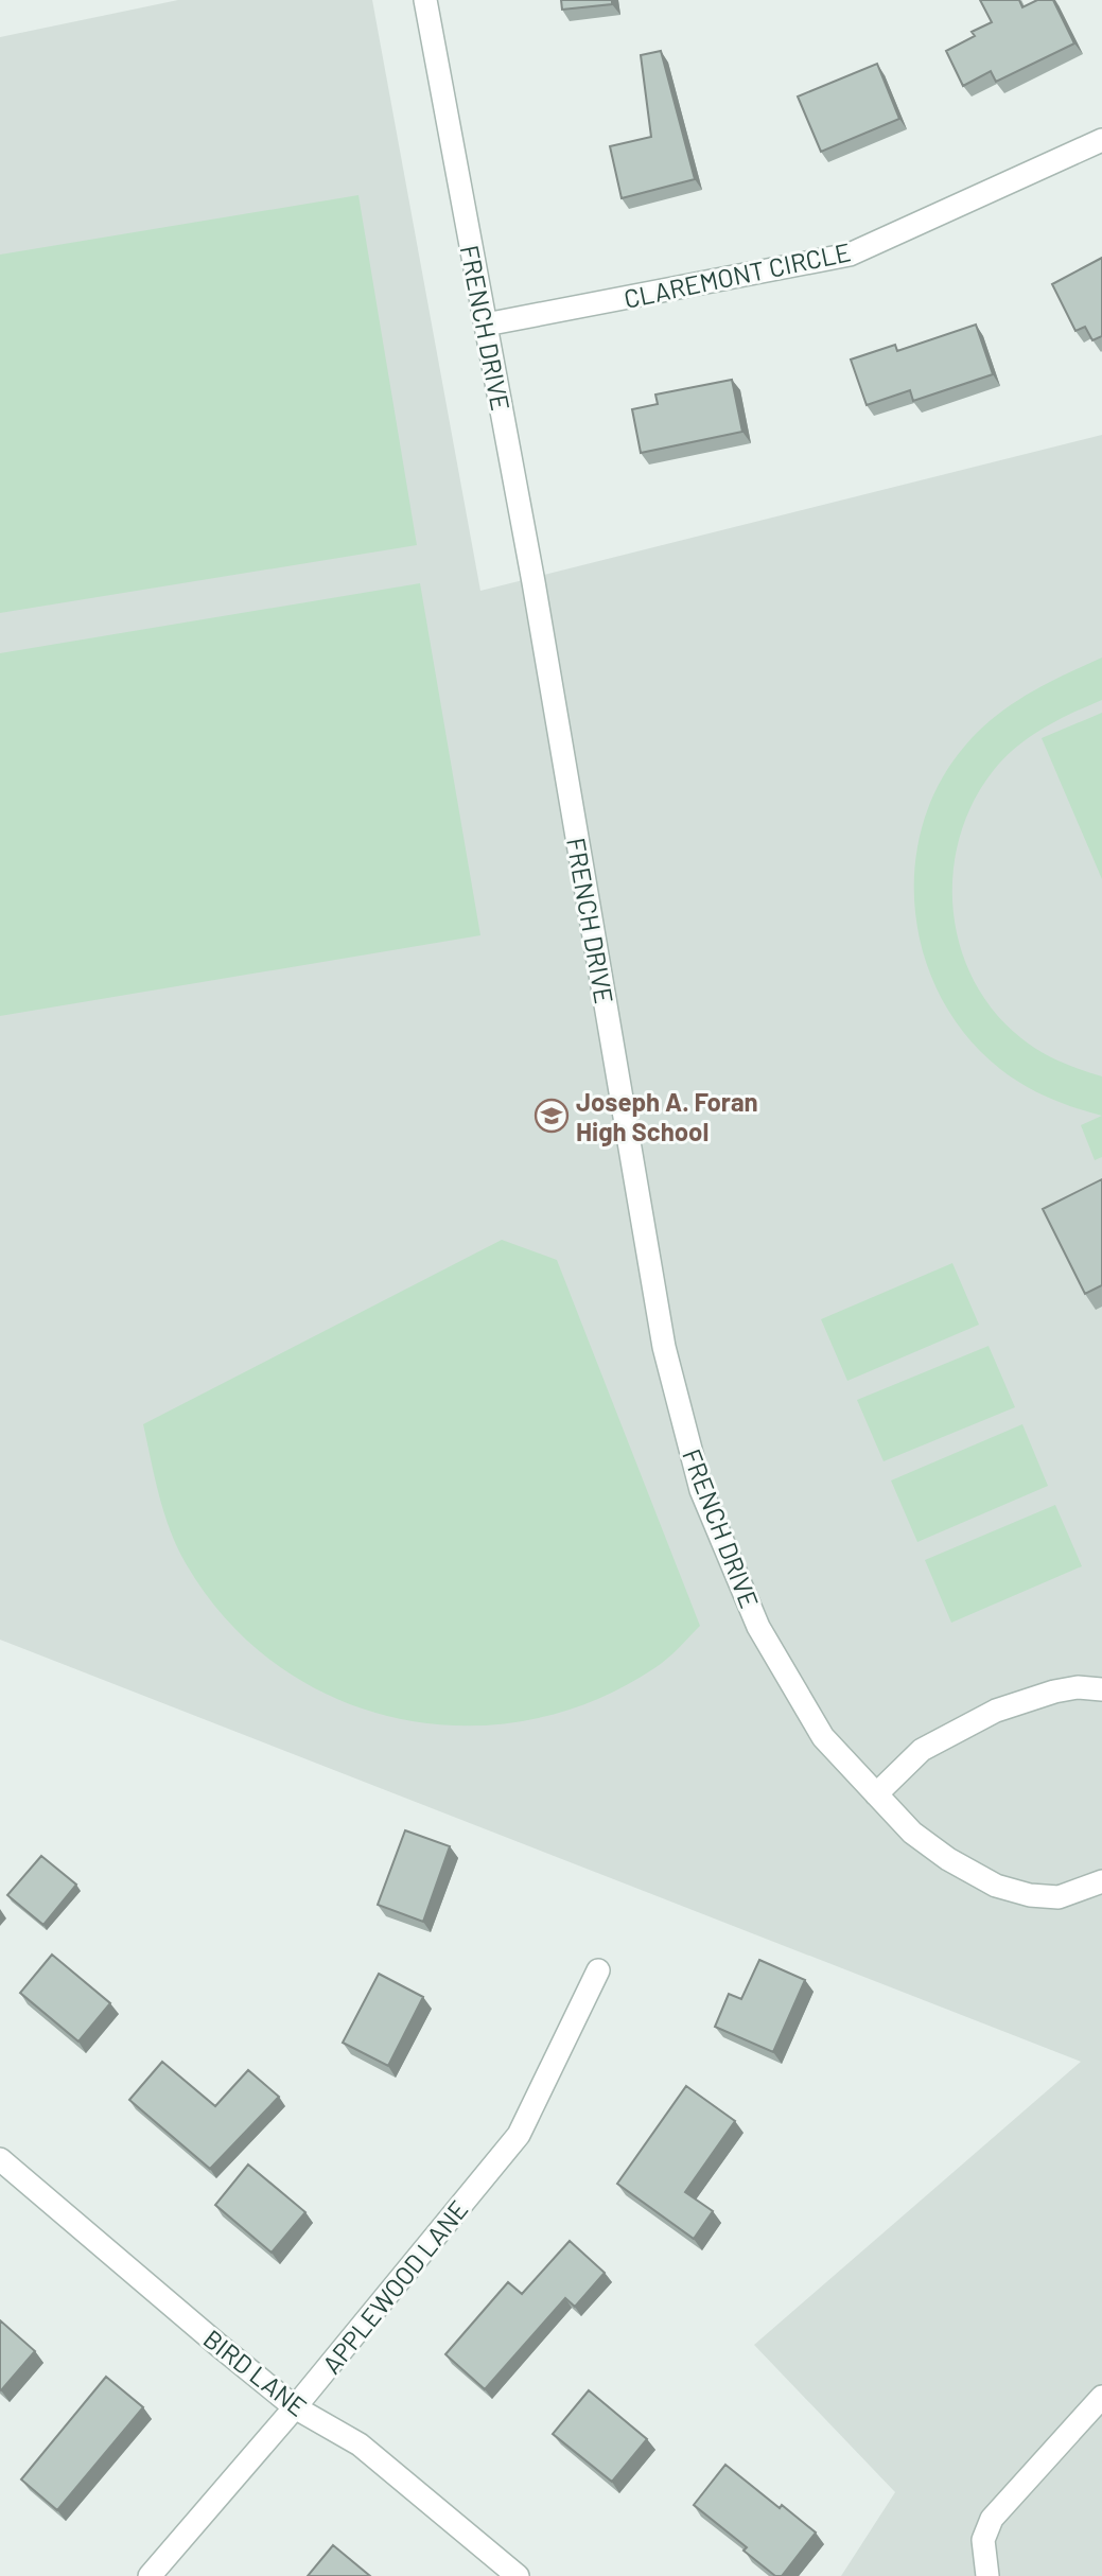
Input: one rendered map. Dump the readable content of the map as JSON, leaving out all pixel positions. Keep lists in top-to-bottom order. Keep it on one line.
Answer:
{"streets":{"street":["CLAREMONT CIRCLE","FRENCH DRIVE","APPLEWOOD LANE","BIRD LANE"]},"crossings":[["CLAREMONT CIRCLE","FRENCH DRIVE"],["APPLEWOOD LANE","BIRD LANE"]],"places":{"school or university":["Joseph A. Foran High School"]}}
